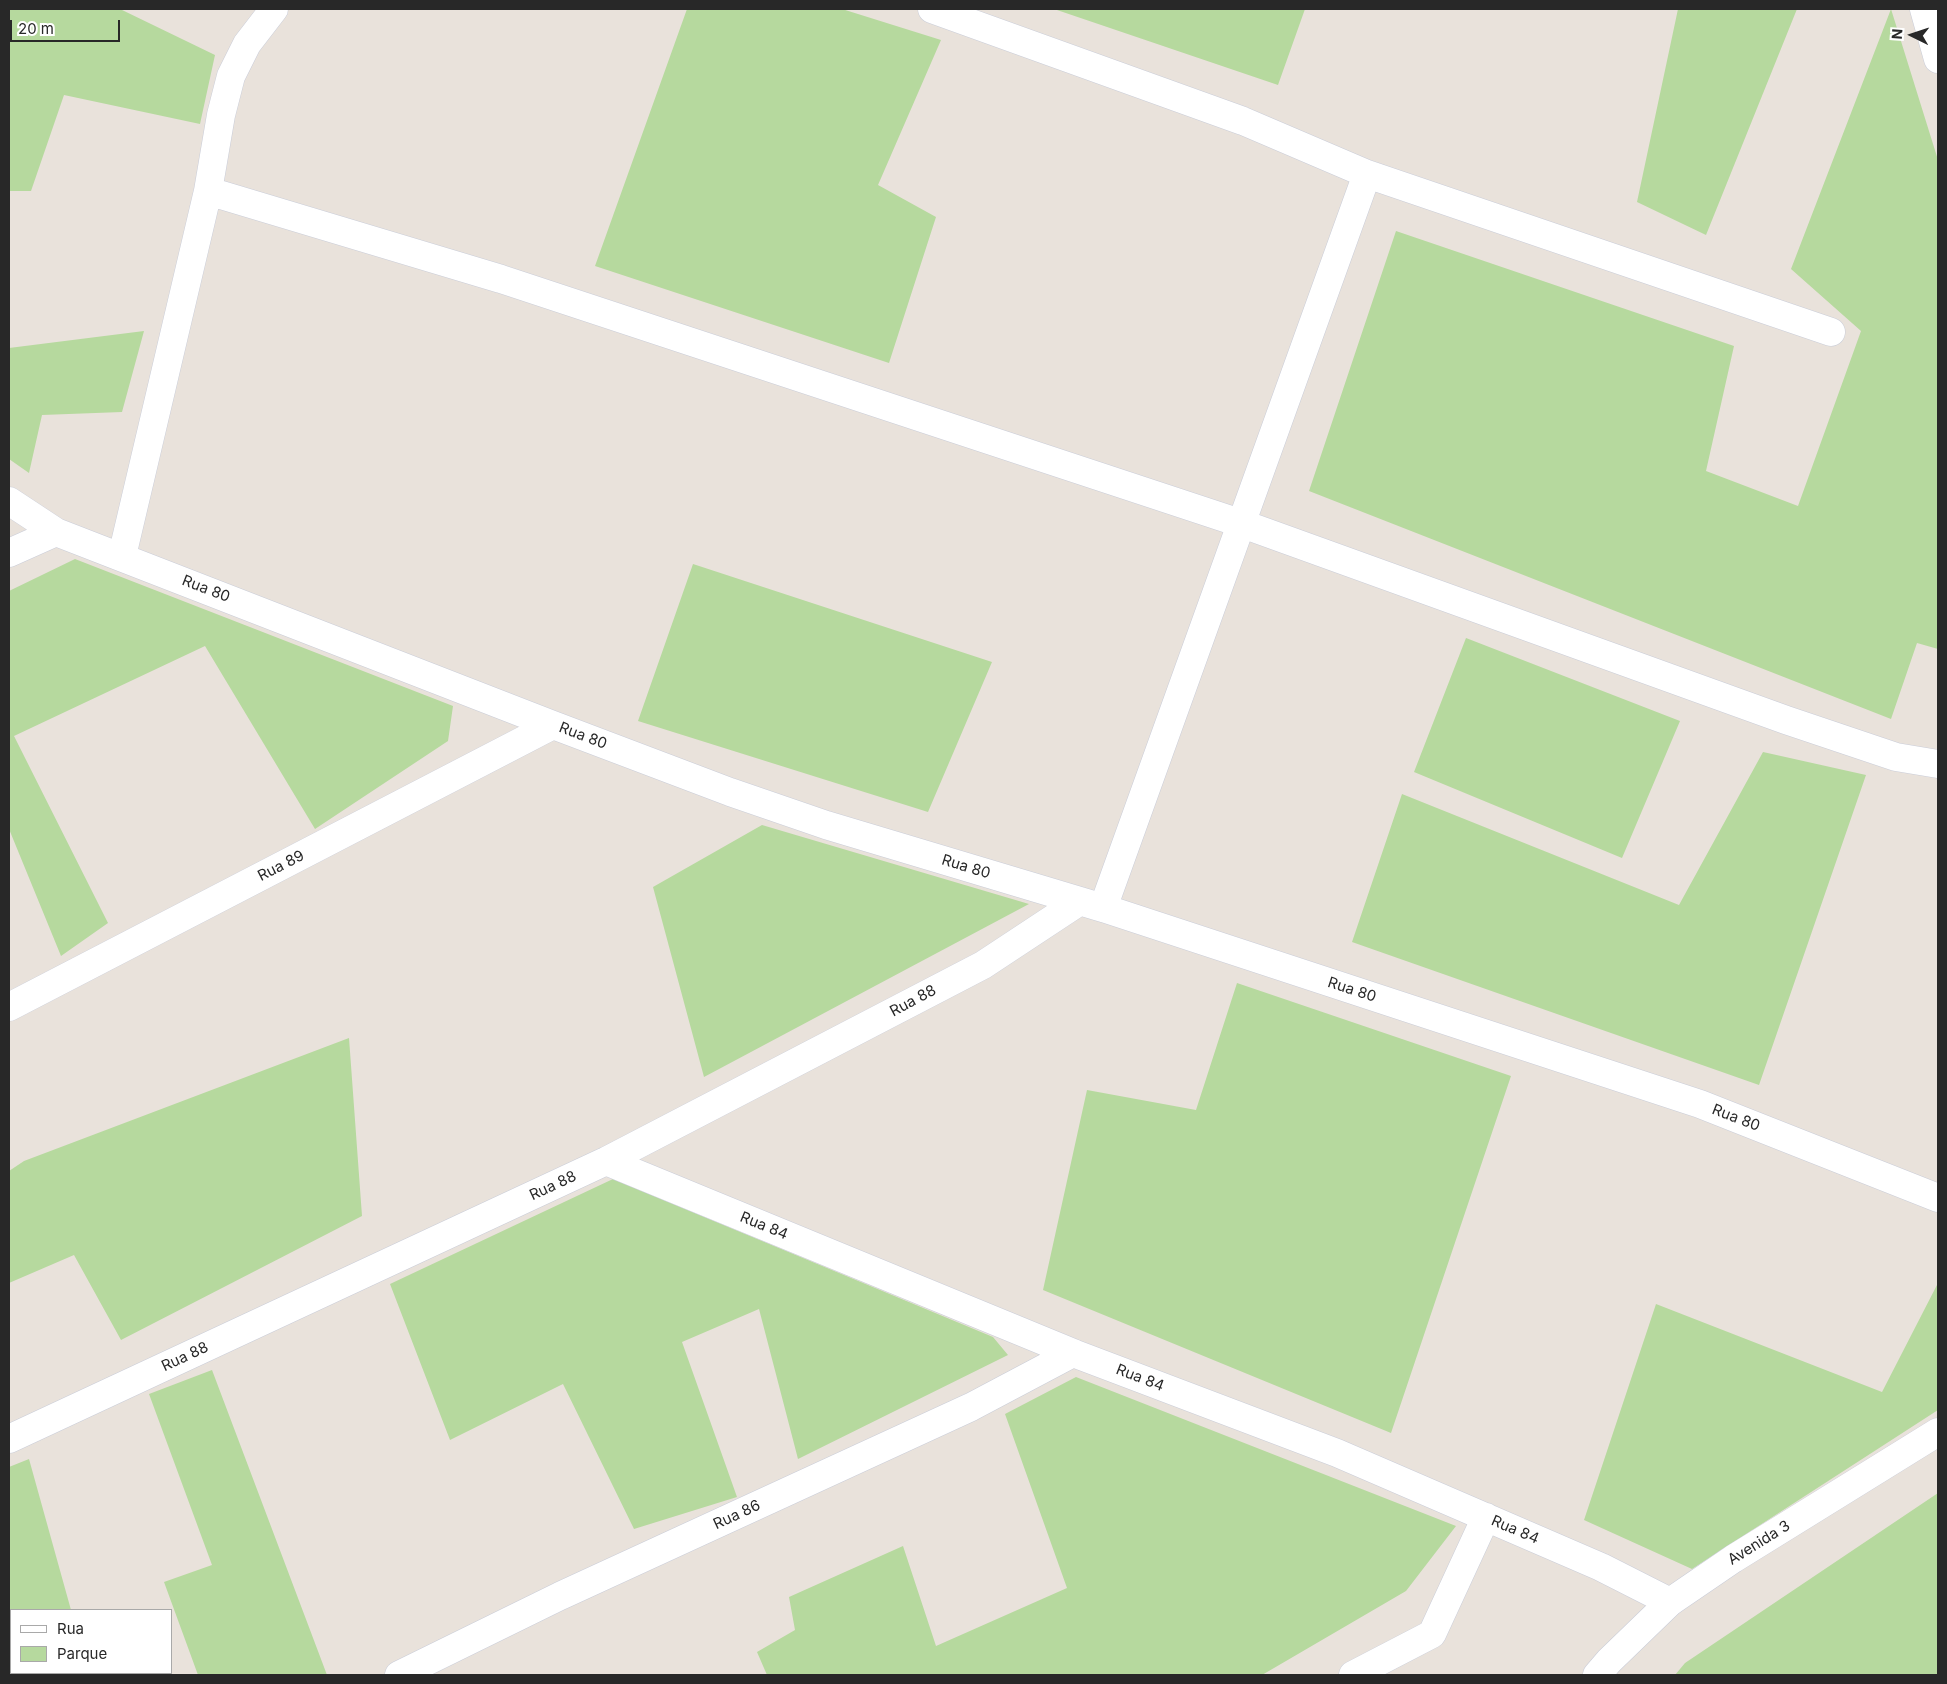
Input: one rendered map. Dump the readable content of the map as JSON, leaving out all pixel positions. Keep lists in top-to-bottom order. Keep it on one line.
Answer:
{"streets":{"street":["Rua 80","Rua 89","Rua 88","Rua 84","Rua 86","Avenida 3"]},"crossings":[["Rua 80","Rua 89"],["Rua 80","Rua 88"],["Rua 88","Rua 84"],["Rua 84","Rua 86"],["Rua 84","Avenida 3"]],"legend":["Rua","Parque"],"scale_bar":"20 m","north":"left"}
